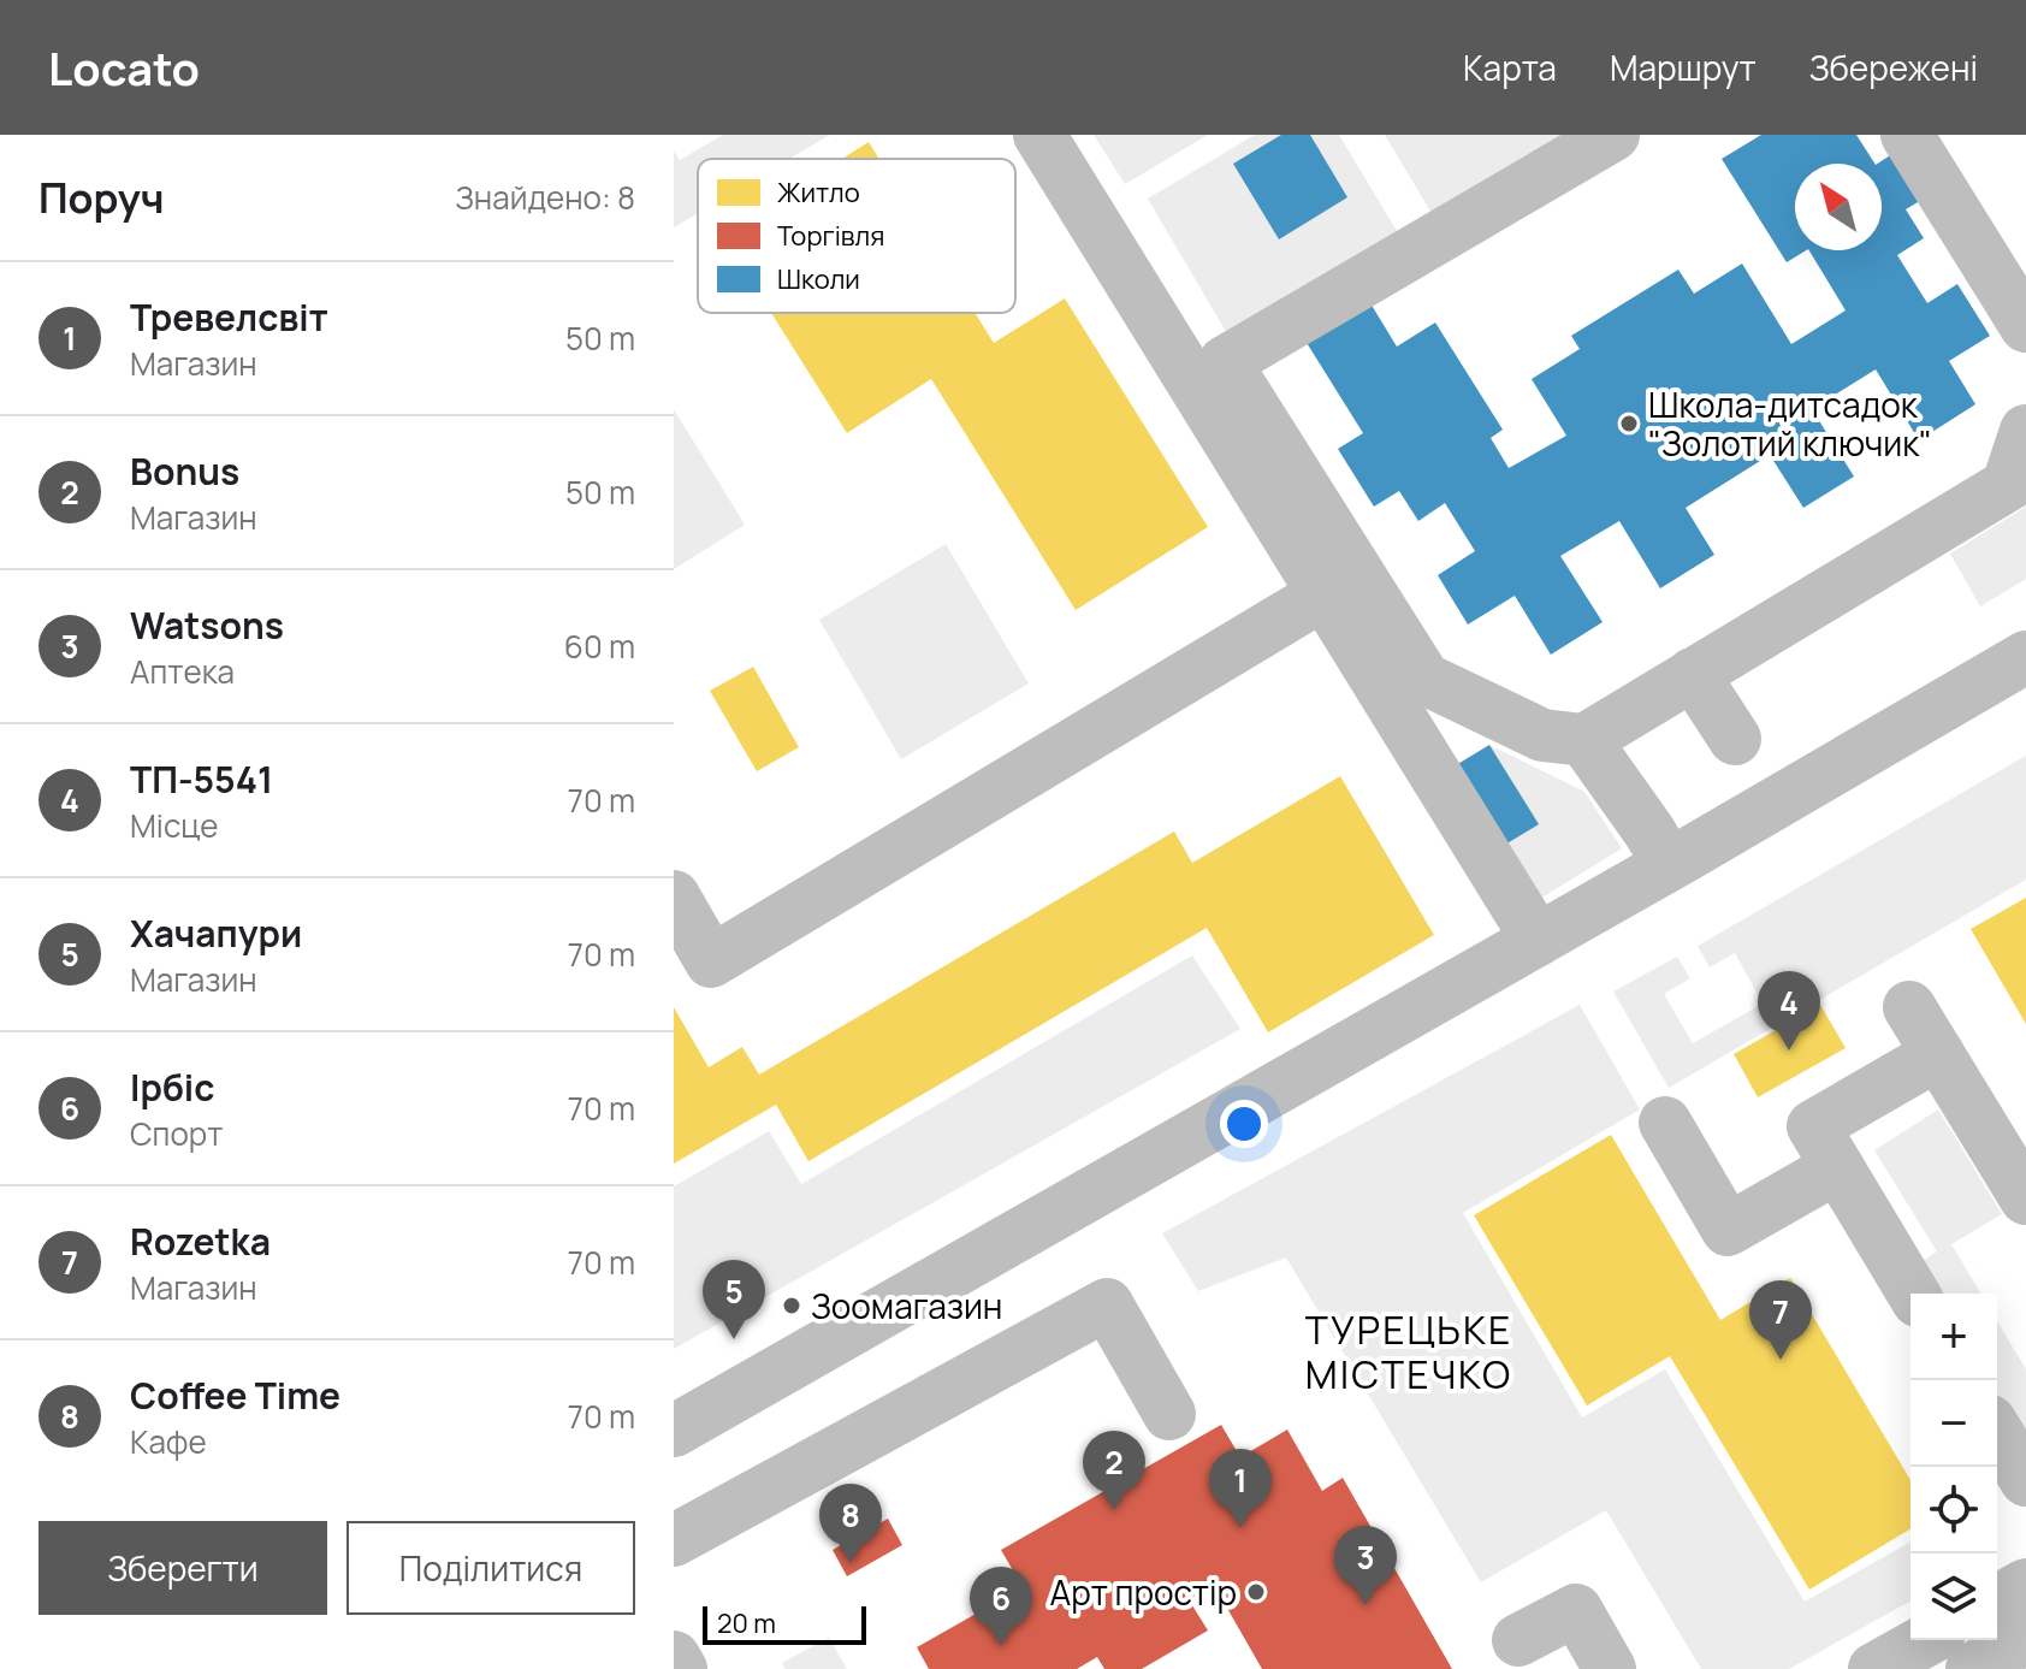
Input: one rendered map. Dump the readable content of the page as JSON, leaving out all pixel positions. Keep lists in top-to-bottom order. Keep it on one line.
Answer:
{"districts":["ТУРЕЦЬКЕ МІСТЕЧКО"],"places":["Школа-дитсадок \"Золотий ключик\"","Зоомагазин","Арт простір"],"legend":["Житло","Торгівля","Школи"],"scale_bar":"20 m","north":"top left","page":{"header":"Locato","nav":["Карта","Маршрут","Збережені"],"heading":["Поруч","Знайдено: 8"],"list":[{"mark":"1","name":"Тревелсвіт","note":"Магазин","value":"50 m"},{"mark":"2","name":"Bonus","note":"Магазин","value":"50 m"},{"mark":"3","name":"Watsons","note":"Аптека","value":"60 m"},{"mark":"4","name":"ТП-5541","note":"Місце","value":"70 m"},{"mark":"5","name":"Хачапури","note":"Магазин","value":"70 m"},{"mark":"6","name":"Ірбіс","note":"Спорт","value":"70 m"},{"mark":"7","name":"Rozetka","note":"Магазин","value":"70 m"},{"mark":"8","name":"Coffee Time","note":"Кафе","value":"70 m"}],"pins":["4","5","7","2","1","8","3","6"],"map_buttons":["+","−"],"buttons":["Зберегти","Поділитися"],"scale":"20 m"}}
